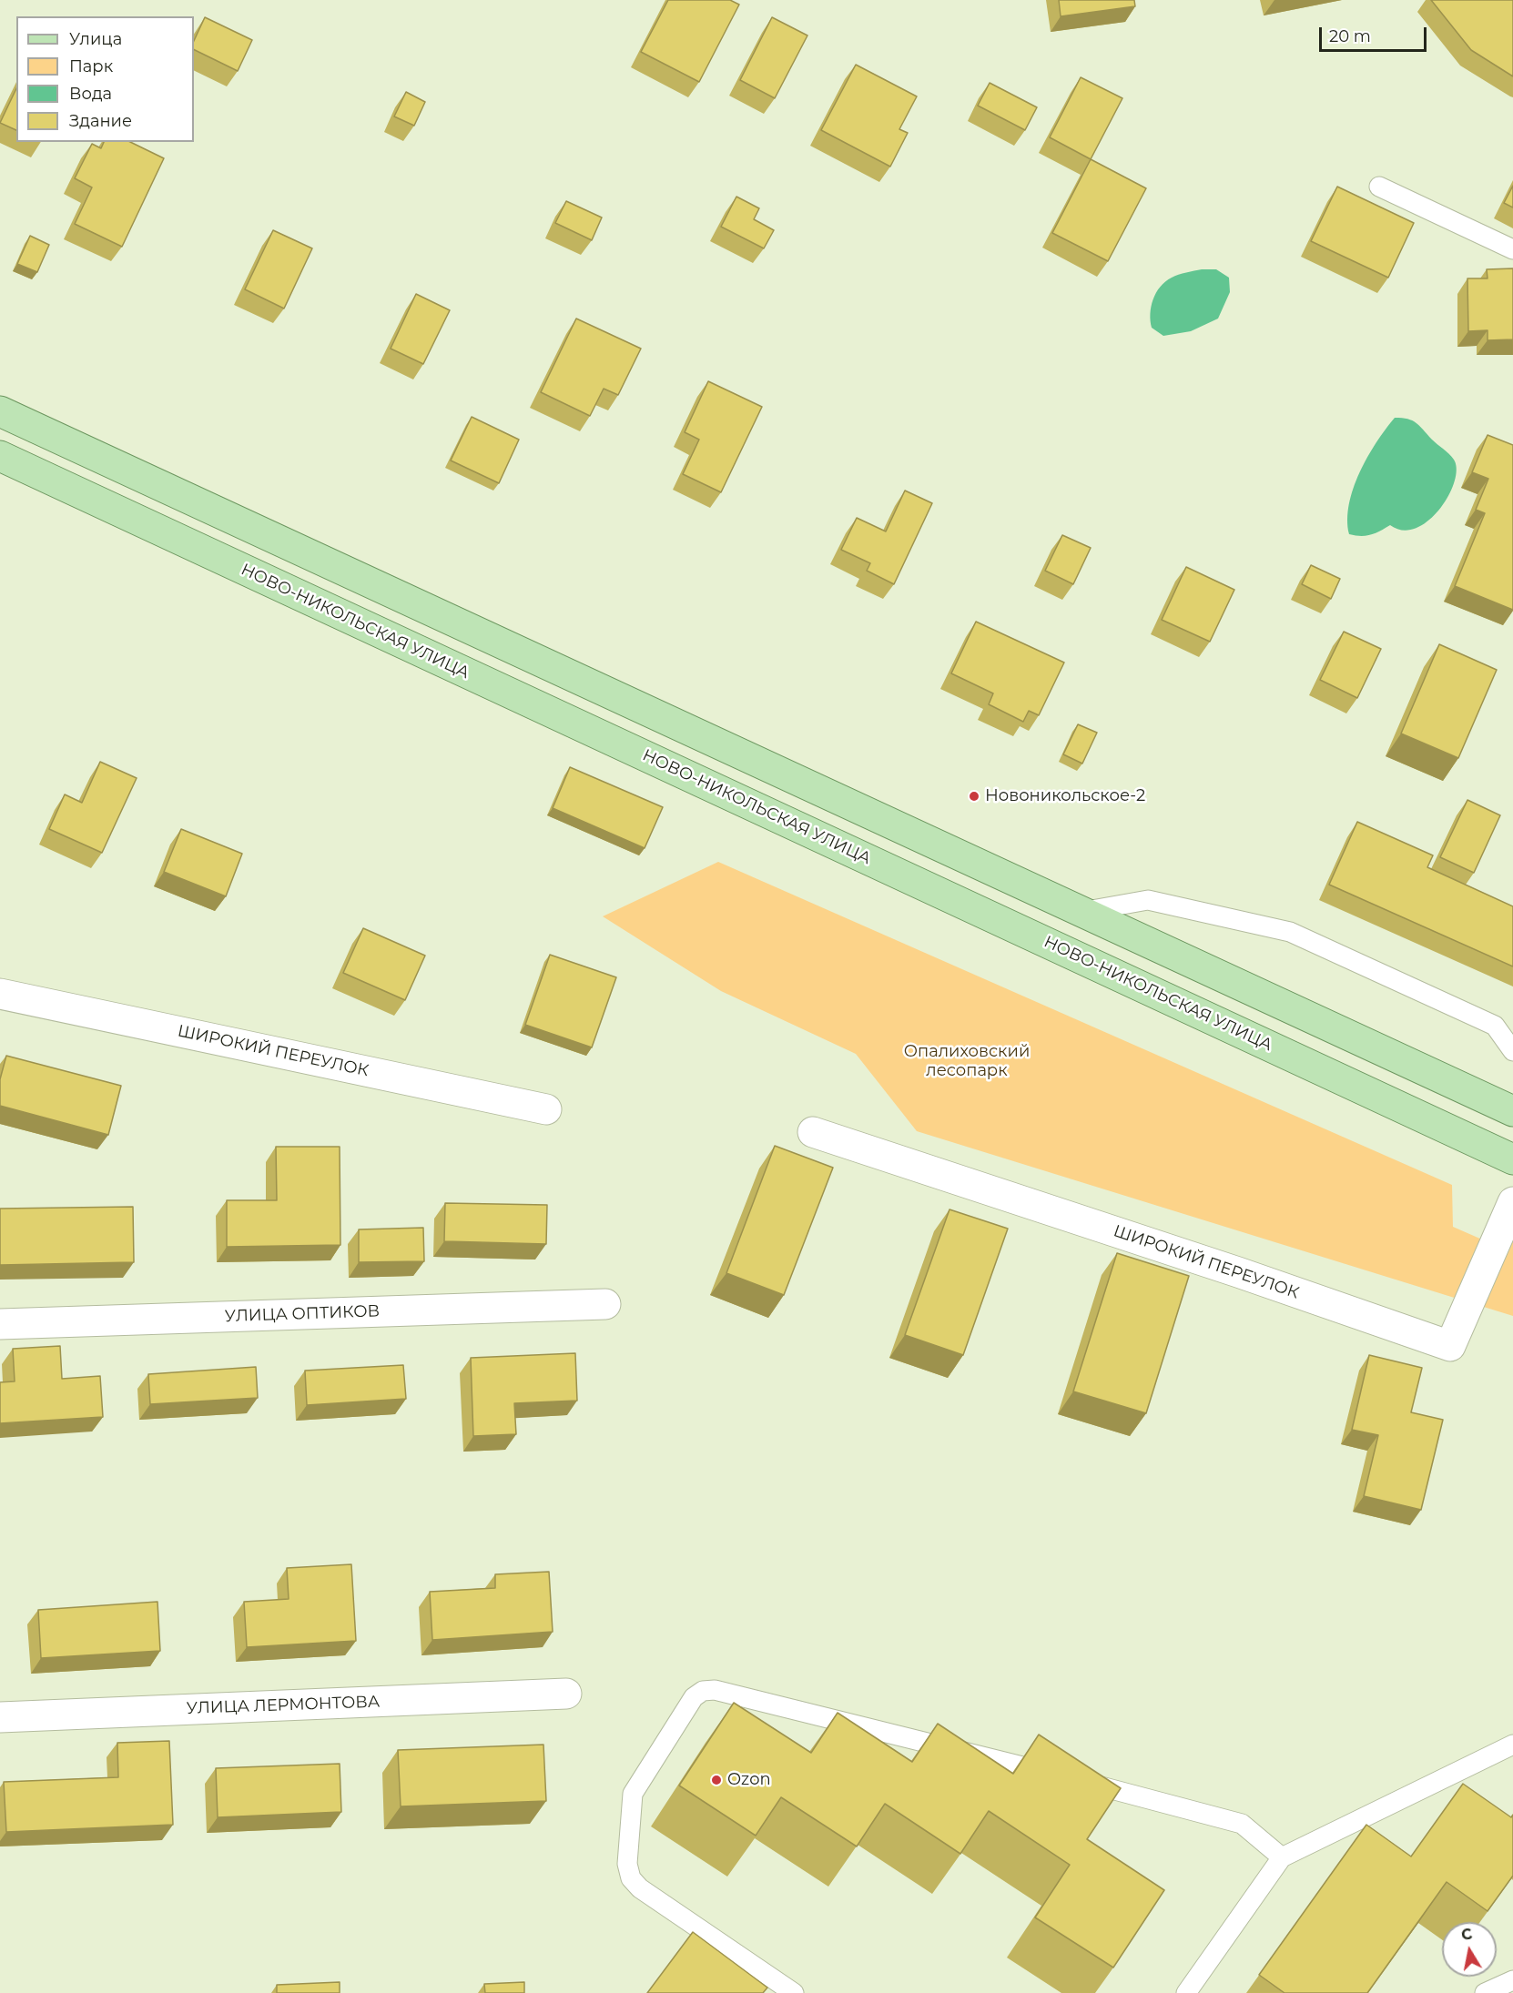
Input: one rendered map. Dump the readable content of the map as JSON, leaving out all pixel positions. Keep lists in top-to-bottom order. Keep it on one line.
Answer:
{"streets":{"main road":["НОВО-НИКОЛЬСКАЯ УЛИЦА"],"street":["ШИРОКИЙ ПЕРЕУЛОК","УЛИЦА ОПТИКОВ","УЛИЦА ЛЕРМОНТОВА"]},"parks":["Опалиховский лесопарк"],"places":["Новоникольское-2","Ozon"],"legend":["Улица","Парк","Вода","Здание"],"scale_bar":"20 m","north":"top"}
